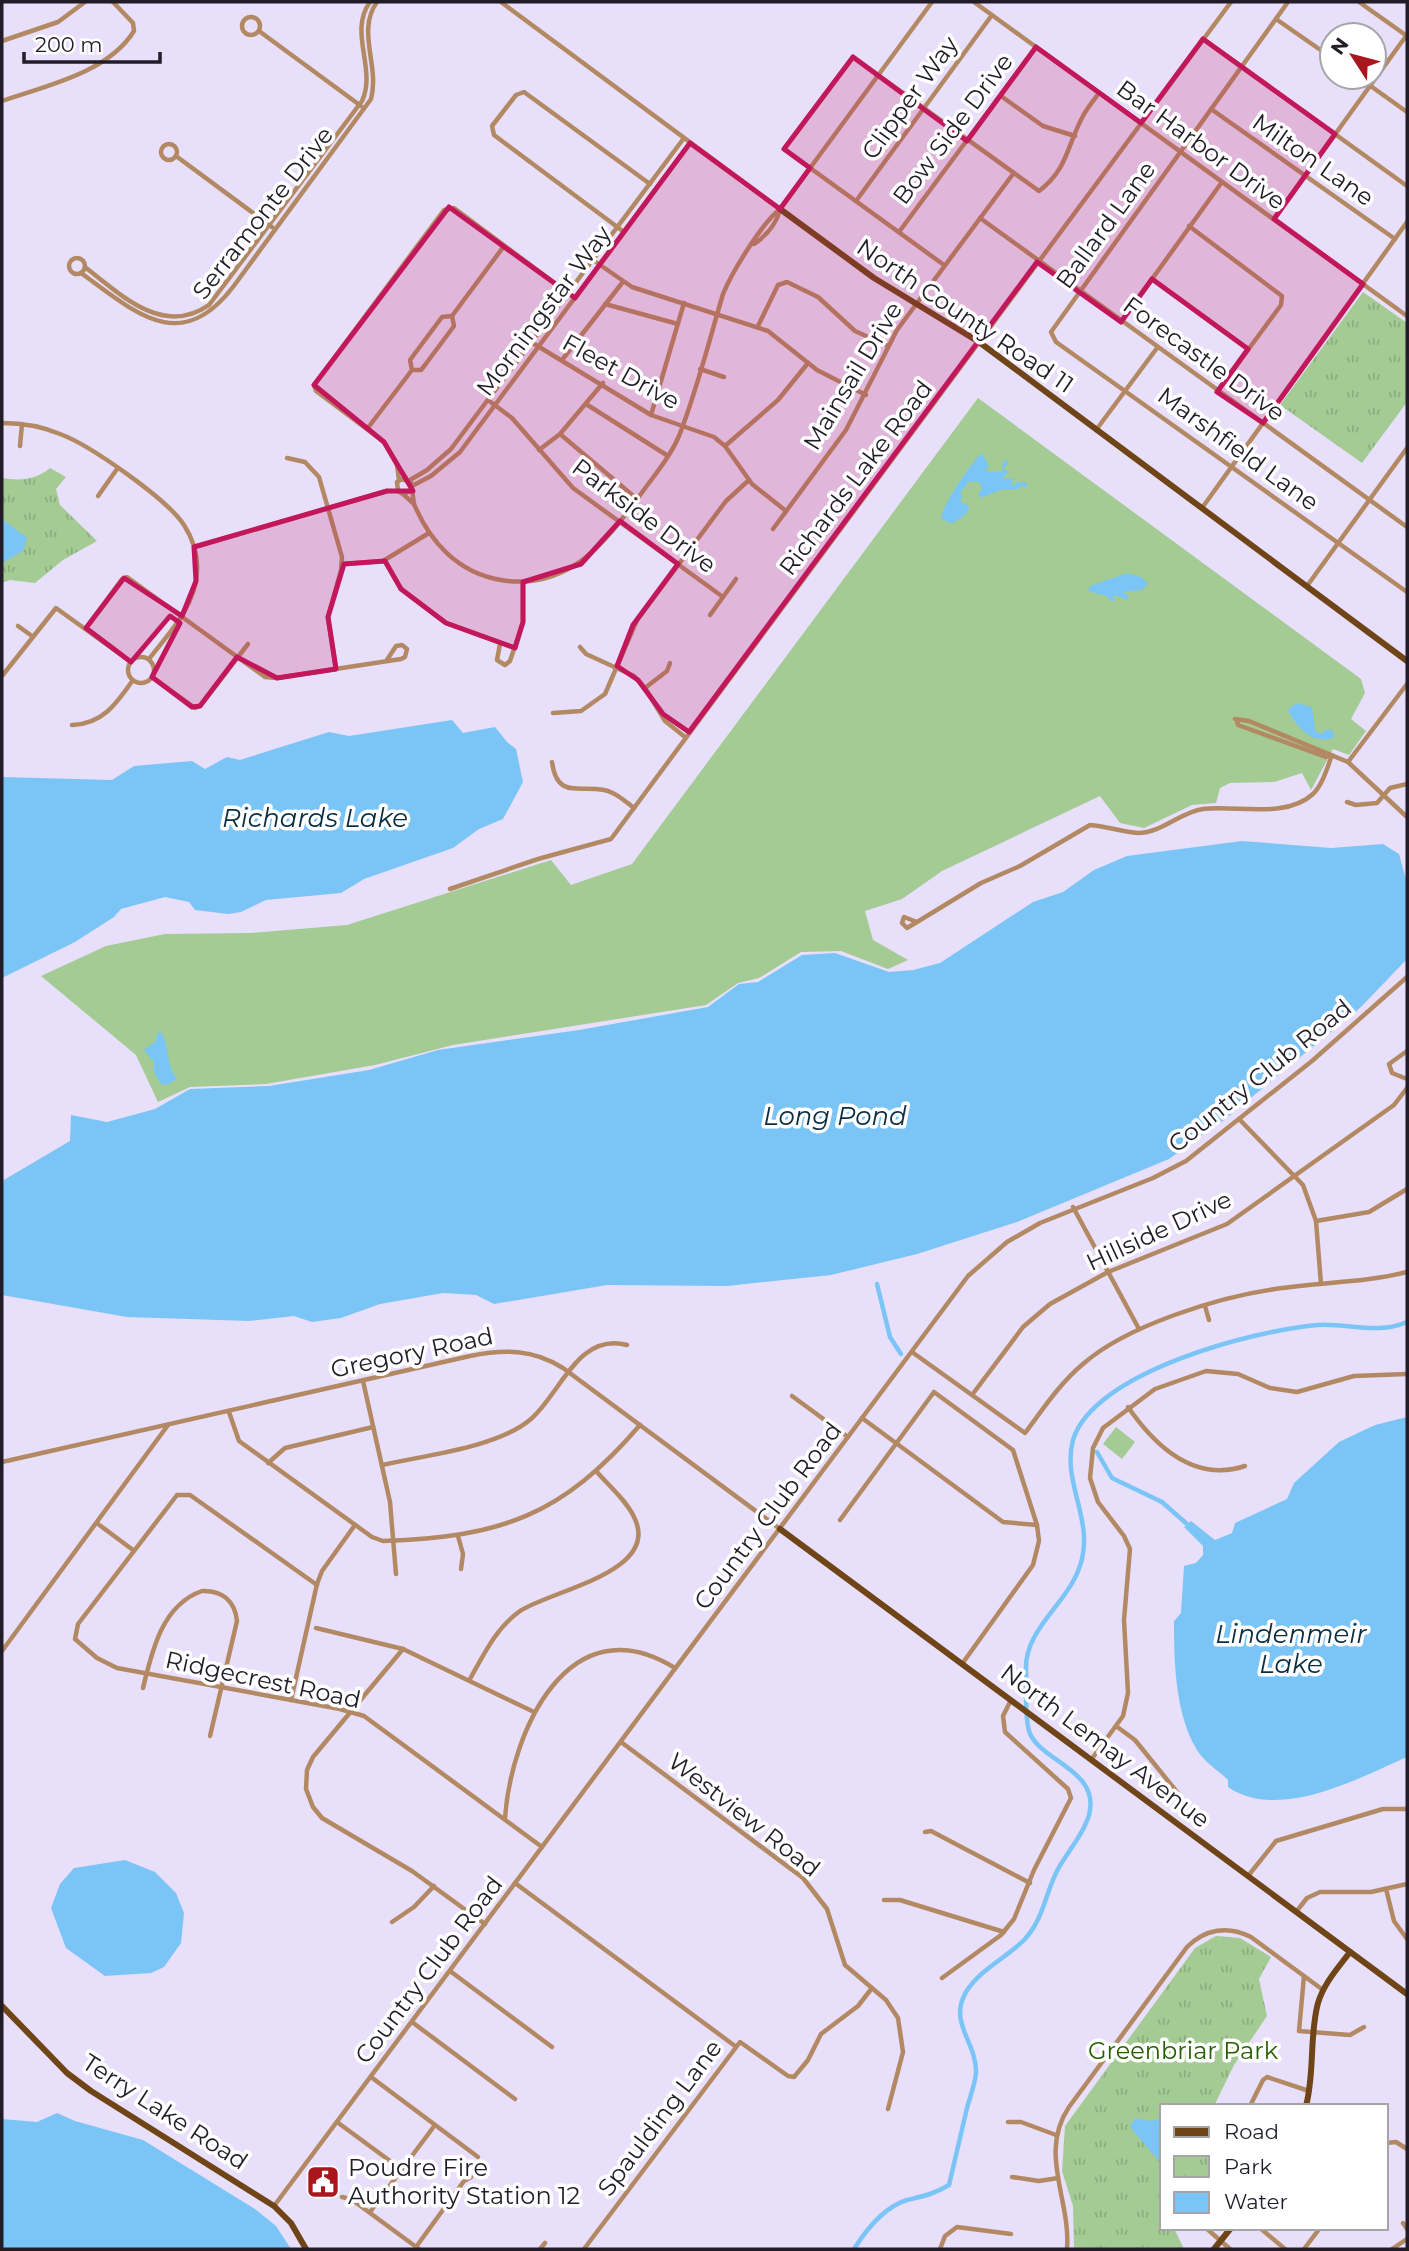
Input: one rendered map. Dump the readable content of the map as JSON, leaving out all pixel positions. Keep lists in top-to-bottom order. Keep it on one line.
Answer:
{"streets":{"main road":["North County Road 11","North Lemay Avenue","Terry Lake Road"],"street":["Clipper Way","Bow Side Drive","Bar Harbor Drive","Milton Lane","Serramonte Drive","Ballard Lane","Morningstar Way","Forecastle Drive","Fleet Drive","Mainsail Drive","Marshfield Lane","Richards Lake Road","Parkside Drive","Country Club Road","Hillside Drive","Gregory Road","Ridgecrest Road","Westview Road","Spaulding Lane"]},"crossings":[["Clipper Way","Bar Harbor Drive"],["Bow Side Drive","Bar Harbor Drive"],["Bar Harbor Drive","Ballard Lane"],["Bar Harbor Drive","Richards Lake Road"],["Milton Lane","Ballard Lane"],["Ballard Lane","Forecastle Drive"],["Ballard Lane","Marshfield Lane"],["Morningstar Way","North County Road 11"],["Morningstar Way","Fleet Drive"],["Morningstar Way","Parkside Drive"],["North County Road 11","Mainsail Drive"],["North County Road 11","Richards Lake Road"],["Forecastle Drive","Mainsail Drive"],["Forecastle Drive","Richards Lake Road"],["Fleet Drive","Mainsail Drive"],["Country Club Road","Gregory Road"],["Country Club Road","Ridgecrest Road"],["Country Club Road","North Lemay Avenue"],["Country Club Road","Westview Road"],["Country Club Road","Terry Lake Road"],["Gregory Road","North Lemay Avenue"],["Westview Road","Spaulding Lane"]],"water":["Richards Lake","Long Pond","Lindenmeir Lake"],"parks":["Greenbriar Park"],"places":{"public building":["Poudre Fire Authority Station 12"]},"legend":["Road","Park","Water"],"scale_bar":"200 m","north":"top left"}
